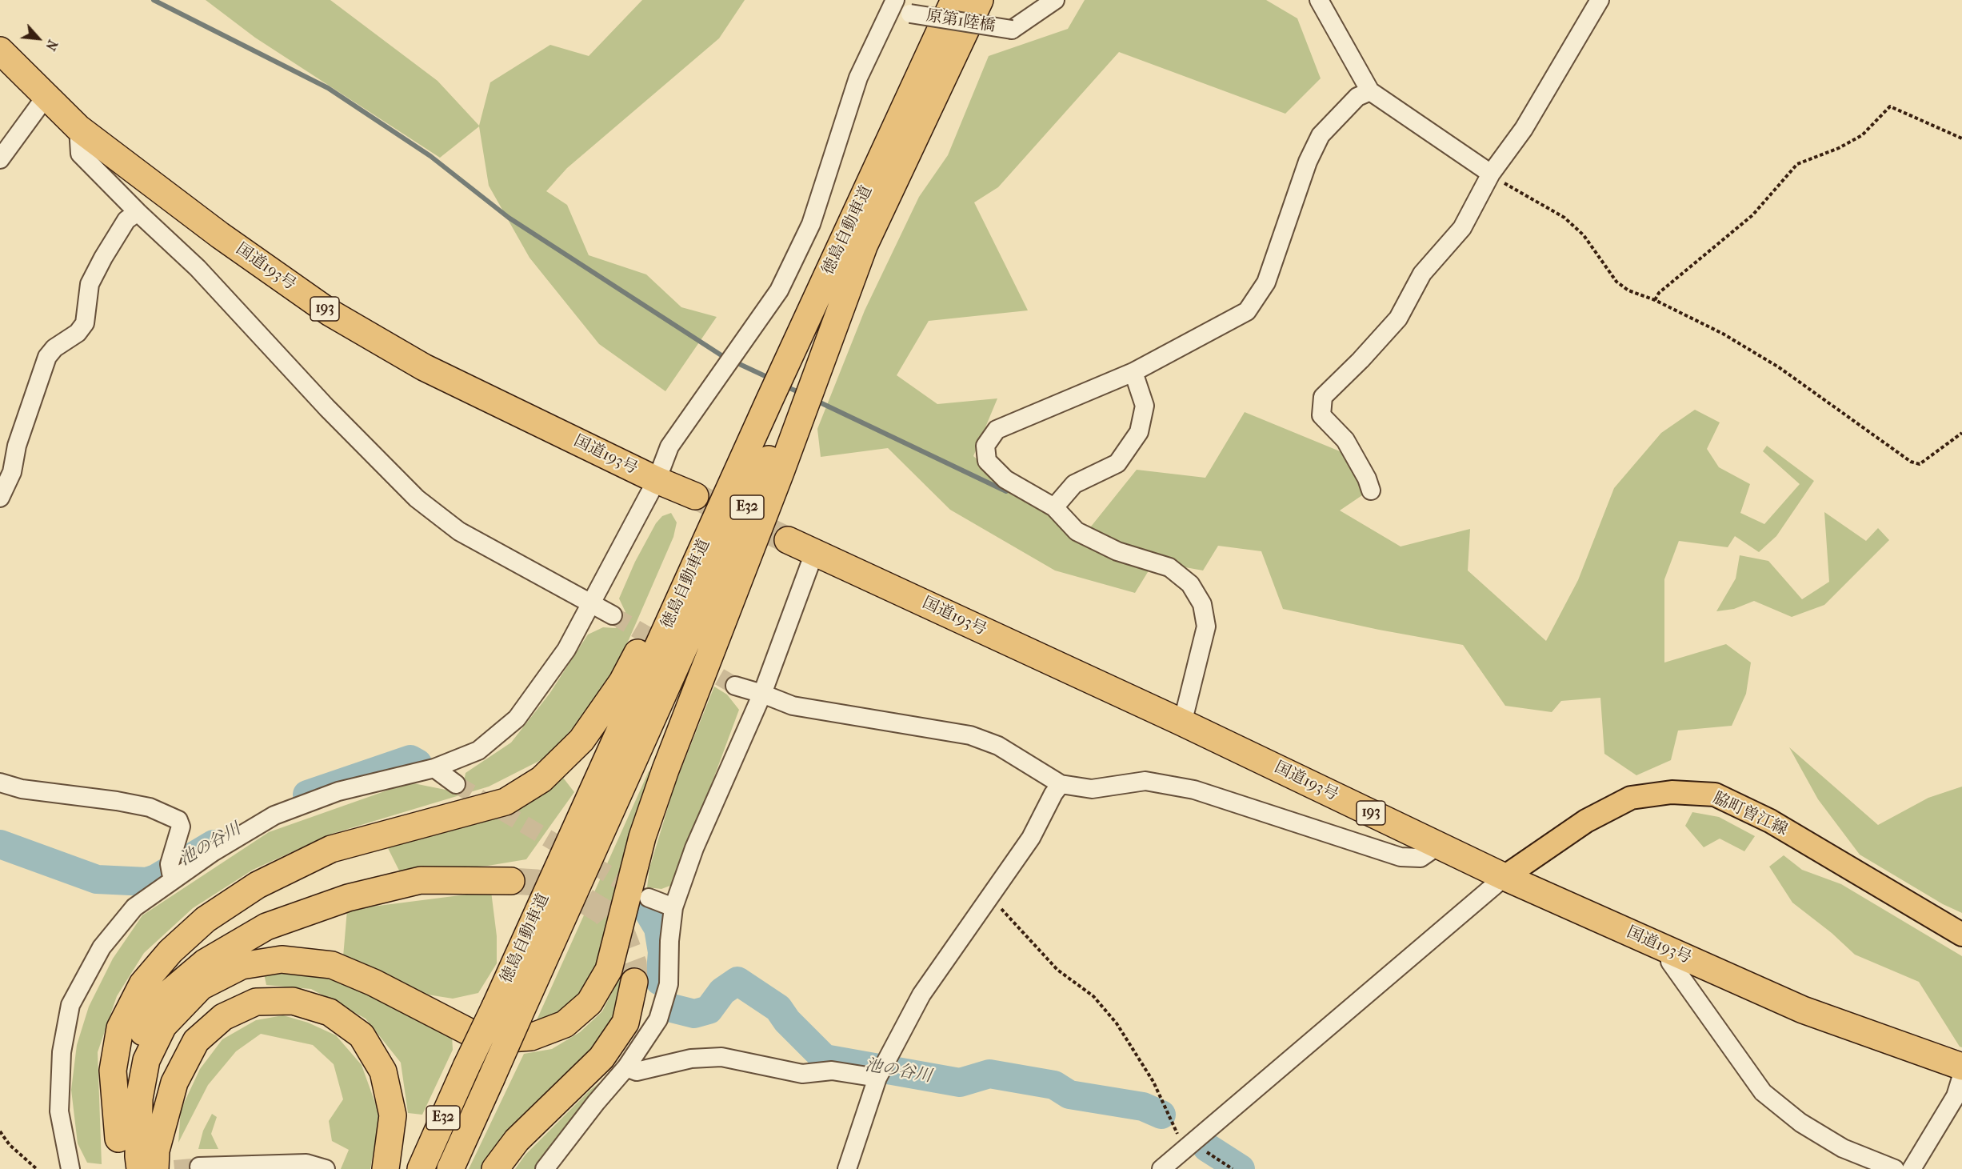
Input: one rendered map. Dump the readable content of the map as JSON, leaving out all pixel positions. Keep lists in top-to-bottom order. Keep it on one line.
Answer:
{"streets":{"highway":["徳島自動車道","国道193号","193","E32"],"main road":["脇町曽江線"],"street":["原第1陸橋"]},"crossings":[["国道193号","脇町曽江線"]],"water":["池の谷川"],"north":"bottom right"}
